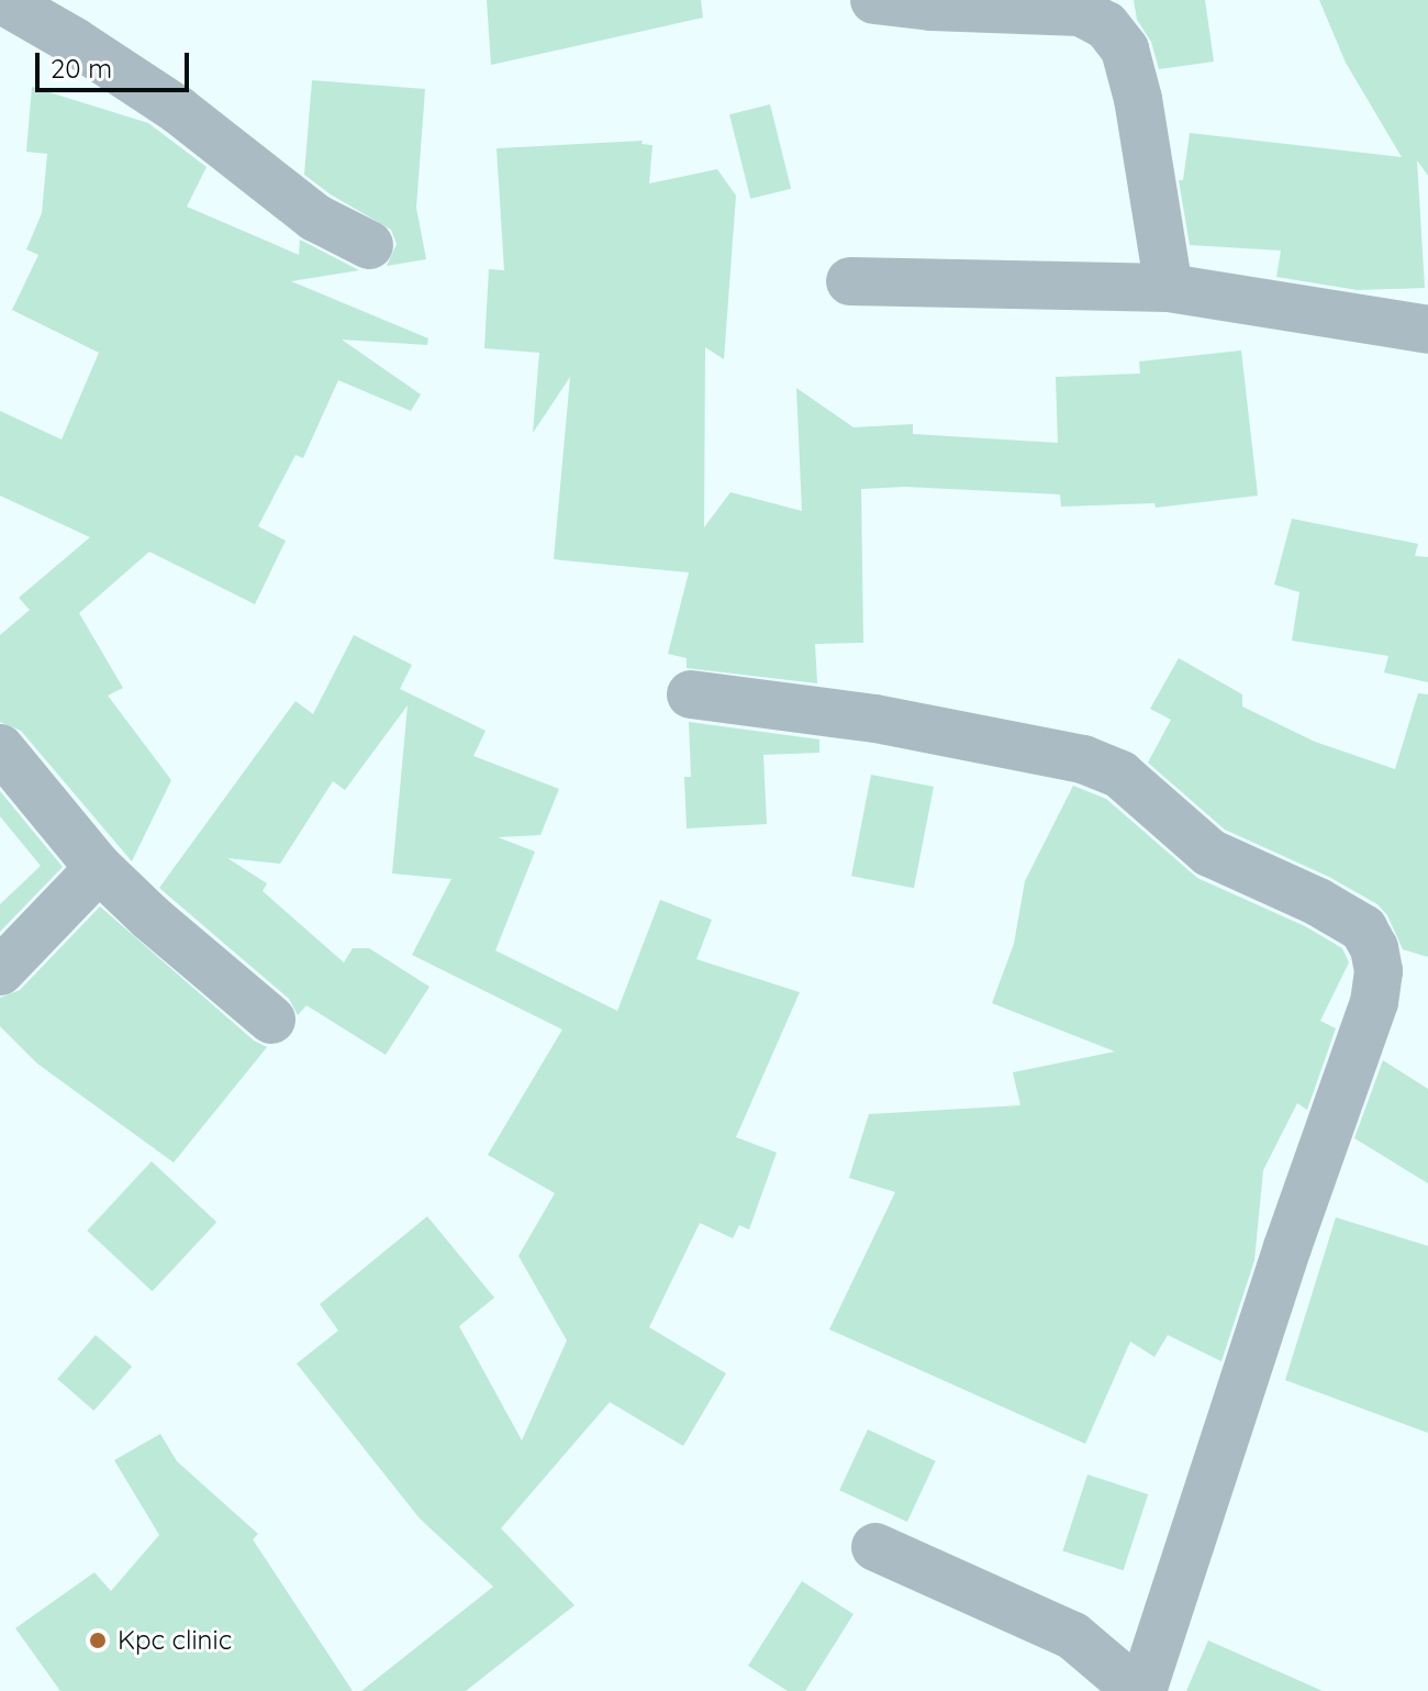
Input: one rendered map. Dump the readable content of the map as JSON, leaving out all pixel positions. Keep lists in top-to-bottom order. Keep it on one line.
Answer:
{"places":["Kpc clinic"],"scale_bar":"20 m"}
